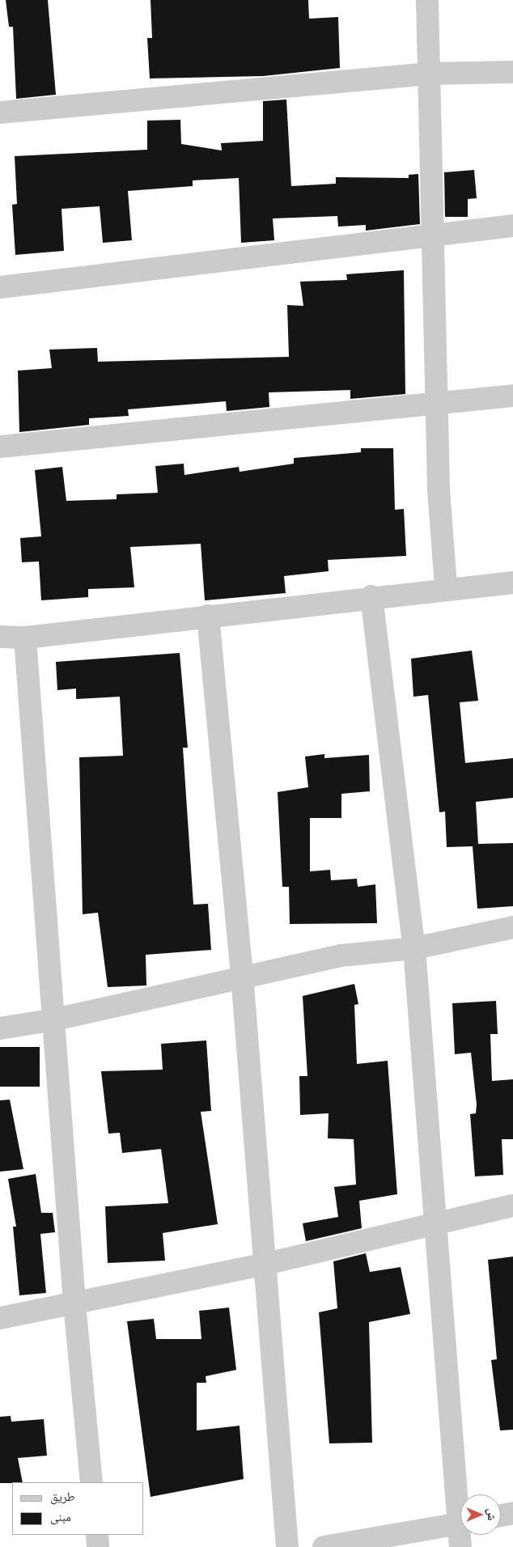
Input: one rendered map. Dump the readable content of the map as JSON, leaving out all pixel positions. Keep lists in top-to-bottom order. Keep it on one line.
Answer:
{"legend":["طريق","مبنى"],"north":"right"}
